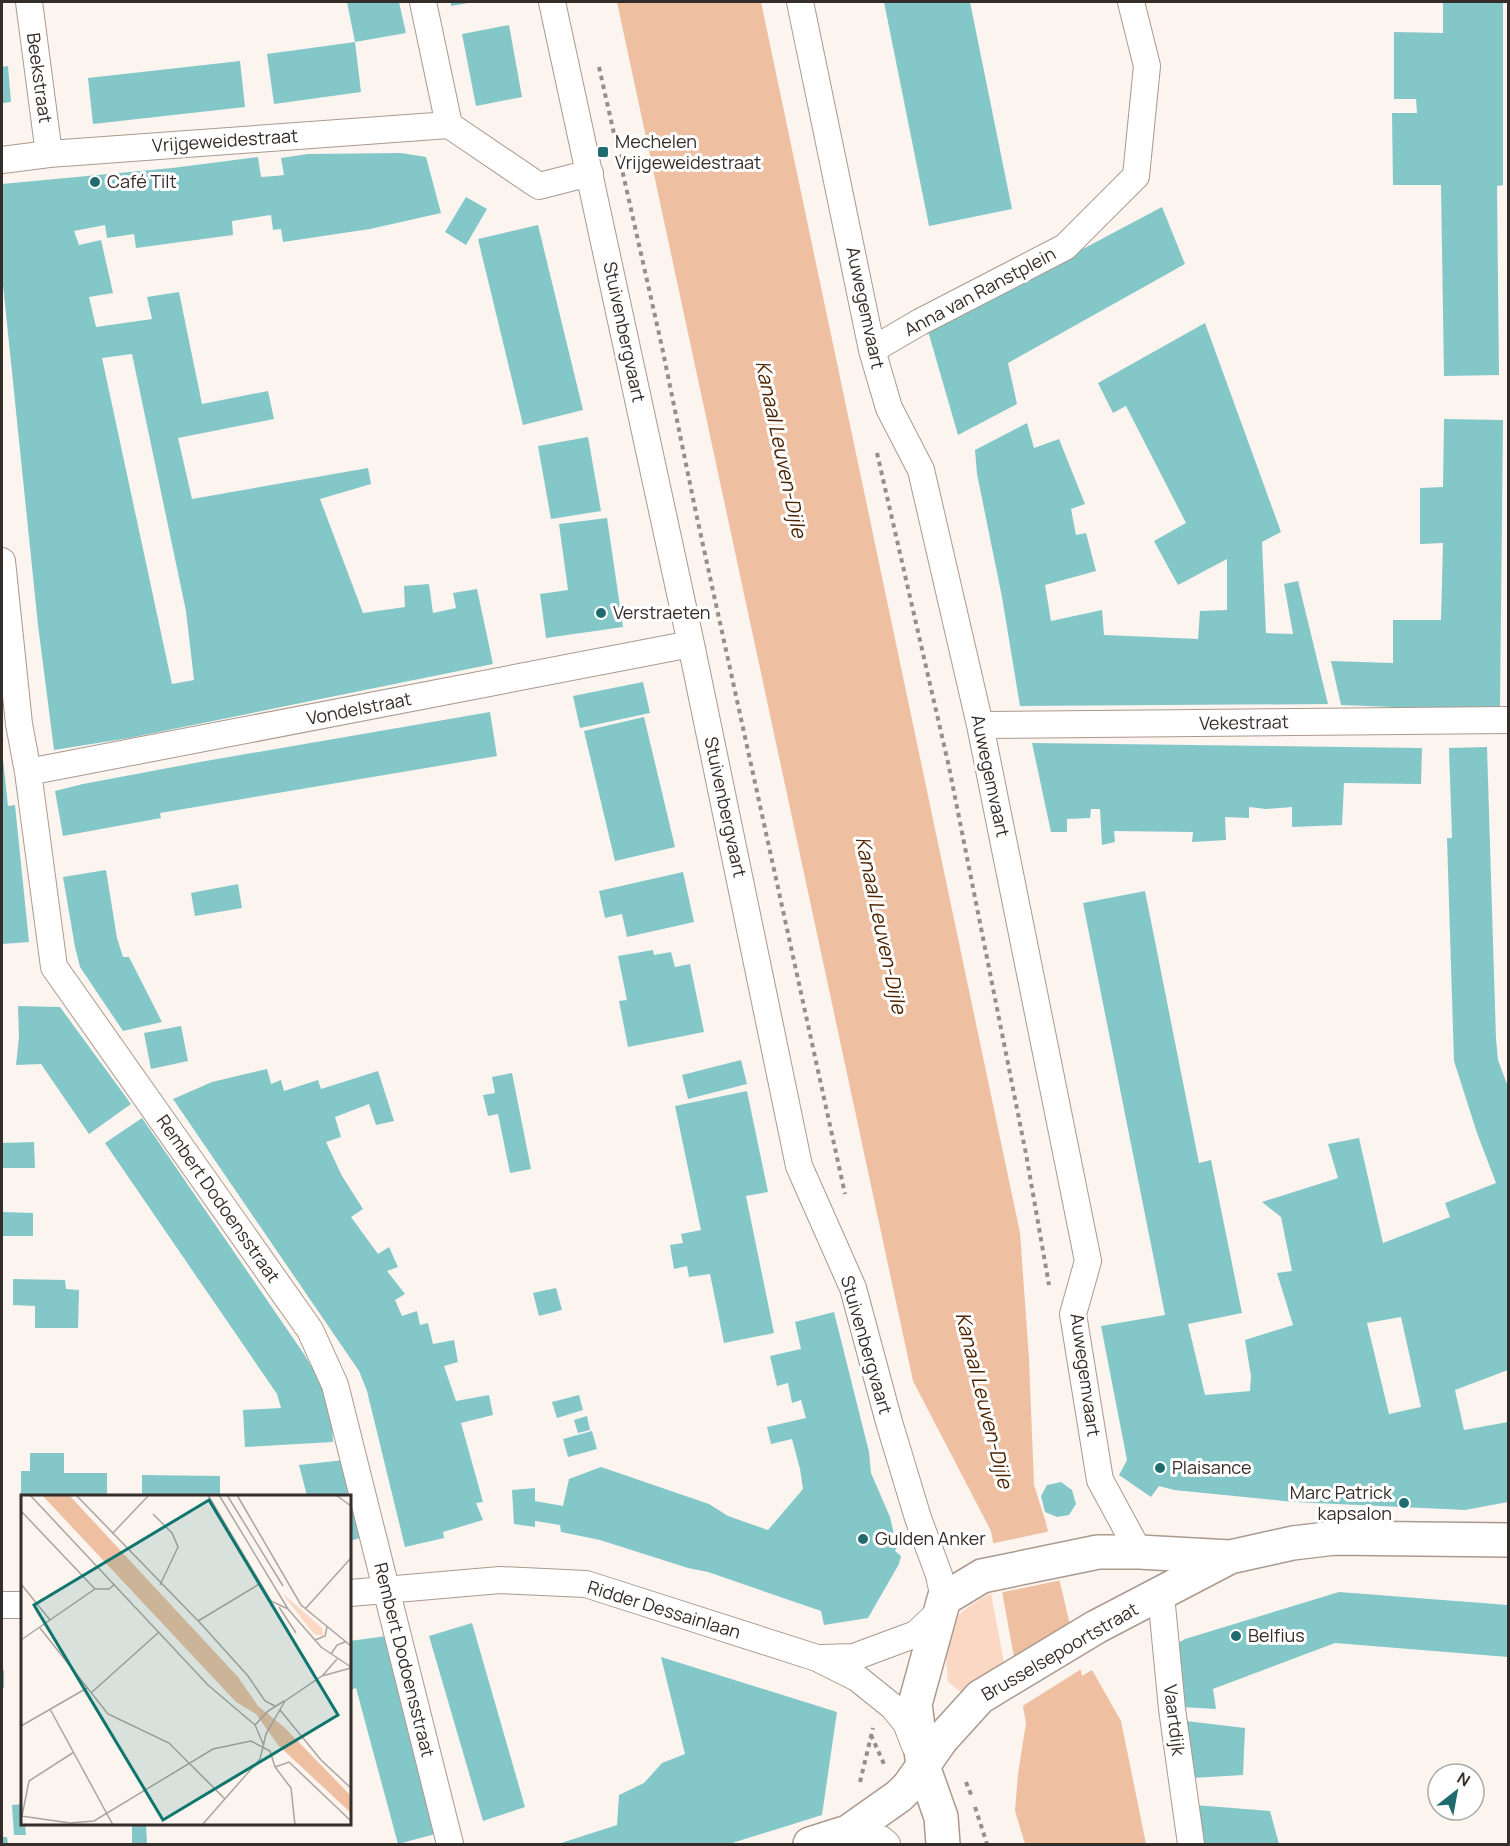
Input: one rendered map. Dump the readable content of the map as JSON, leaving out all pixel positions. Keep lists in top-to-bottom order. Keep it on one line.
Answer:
{"streets":{"main road":["Brusselsepoortstraat"],"street":["Beekstraat","Vrijgeweidestraat","Anna van Ranstplein","Auwegemvaart","Stuivenbergvaart","Vondelstraat","Vekestraat","Rembert Dodoensstraat","Ridder Dessainlaan","Vaartdijk"]},"crossings":[["Beekstraat","Vrijgeweidestraat"],["Anna van Ranstplein","Auwegemvaart"],["Auwegemvaart","Vekestraat"],["Auwegemvaart","Brusselsepoortstraat"],["Stuivenbergvaart","Vondelstraat"],["Stuivenbergvaart","Brusselsepoortstraat"],["Vondelstraat","Rembert Dodoensstraat"],["Rembert Dodoensstraat","Ridder Dessainlaan"],["Ridder Dessainlaan","Brusselsepoortstraat"],["Brusselsepoortstraat","Vaartdijk"]],"water":["Kanaal Leuven-Dijle"],"places":{"transit":["Mechelen Vrijgeweidestraat"],"other":["Café Tilt","Verstraeten","Plaisance","Marc Patrick kapsalon","Gulden Anker","Belfius"]},"north":"top right"}
